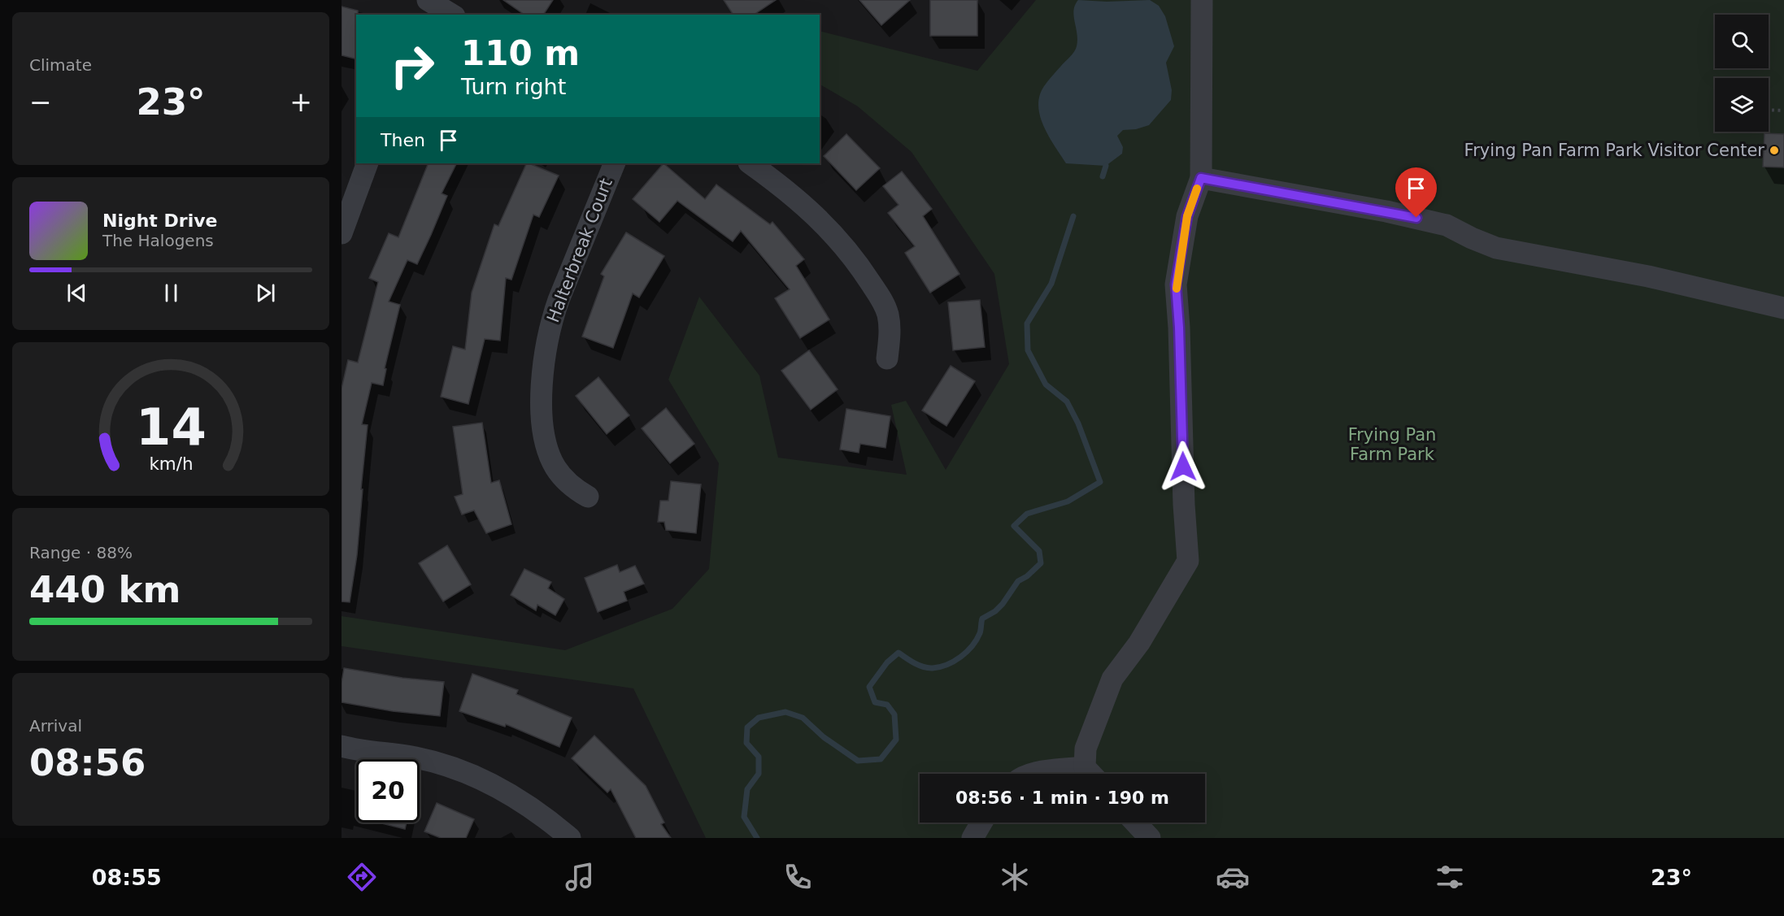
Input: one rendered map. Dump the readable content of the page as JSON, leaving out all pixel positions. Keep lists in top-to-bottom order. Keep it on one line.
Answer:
{"streets":{"street":["Halterbreak Court"]},"parks":["Frying Pan Farm Park"],"places":["Frying Pan Farm Park Visitor Center"],"page":{"tile":["Climate",["Range · 88%","440 km"],["Arrival","08:56"]],"turn":["110 m","Turn right"],"heat":["−","23°","+"],"then":"Then","song":["Night Drive","The Halogens"],"limit":"20","trip":"08:56 · 1 min · 190 m","tabs":["08:55","23°"],"gauge":["14","km/h"]}}
